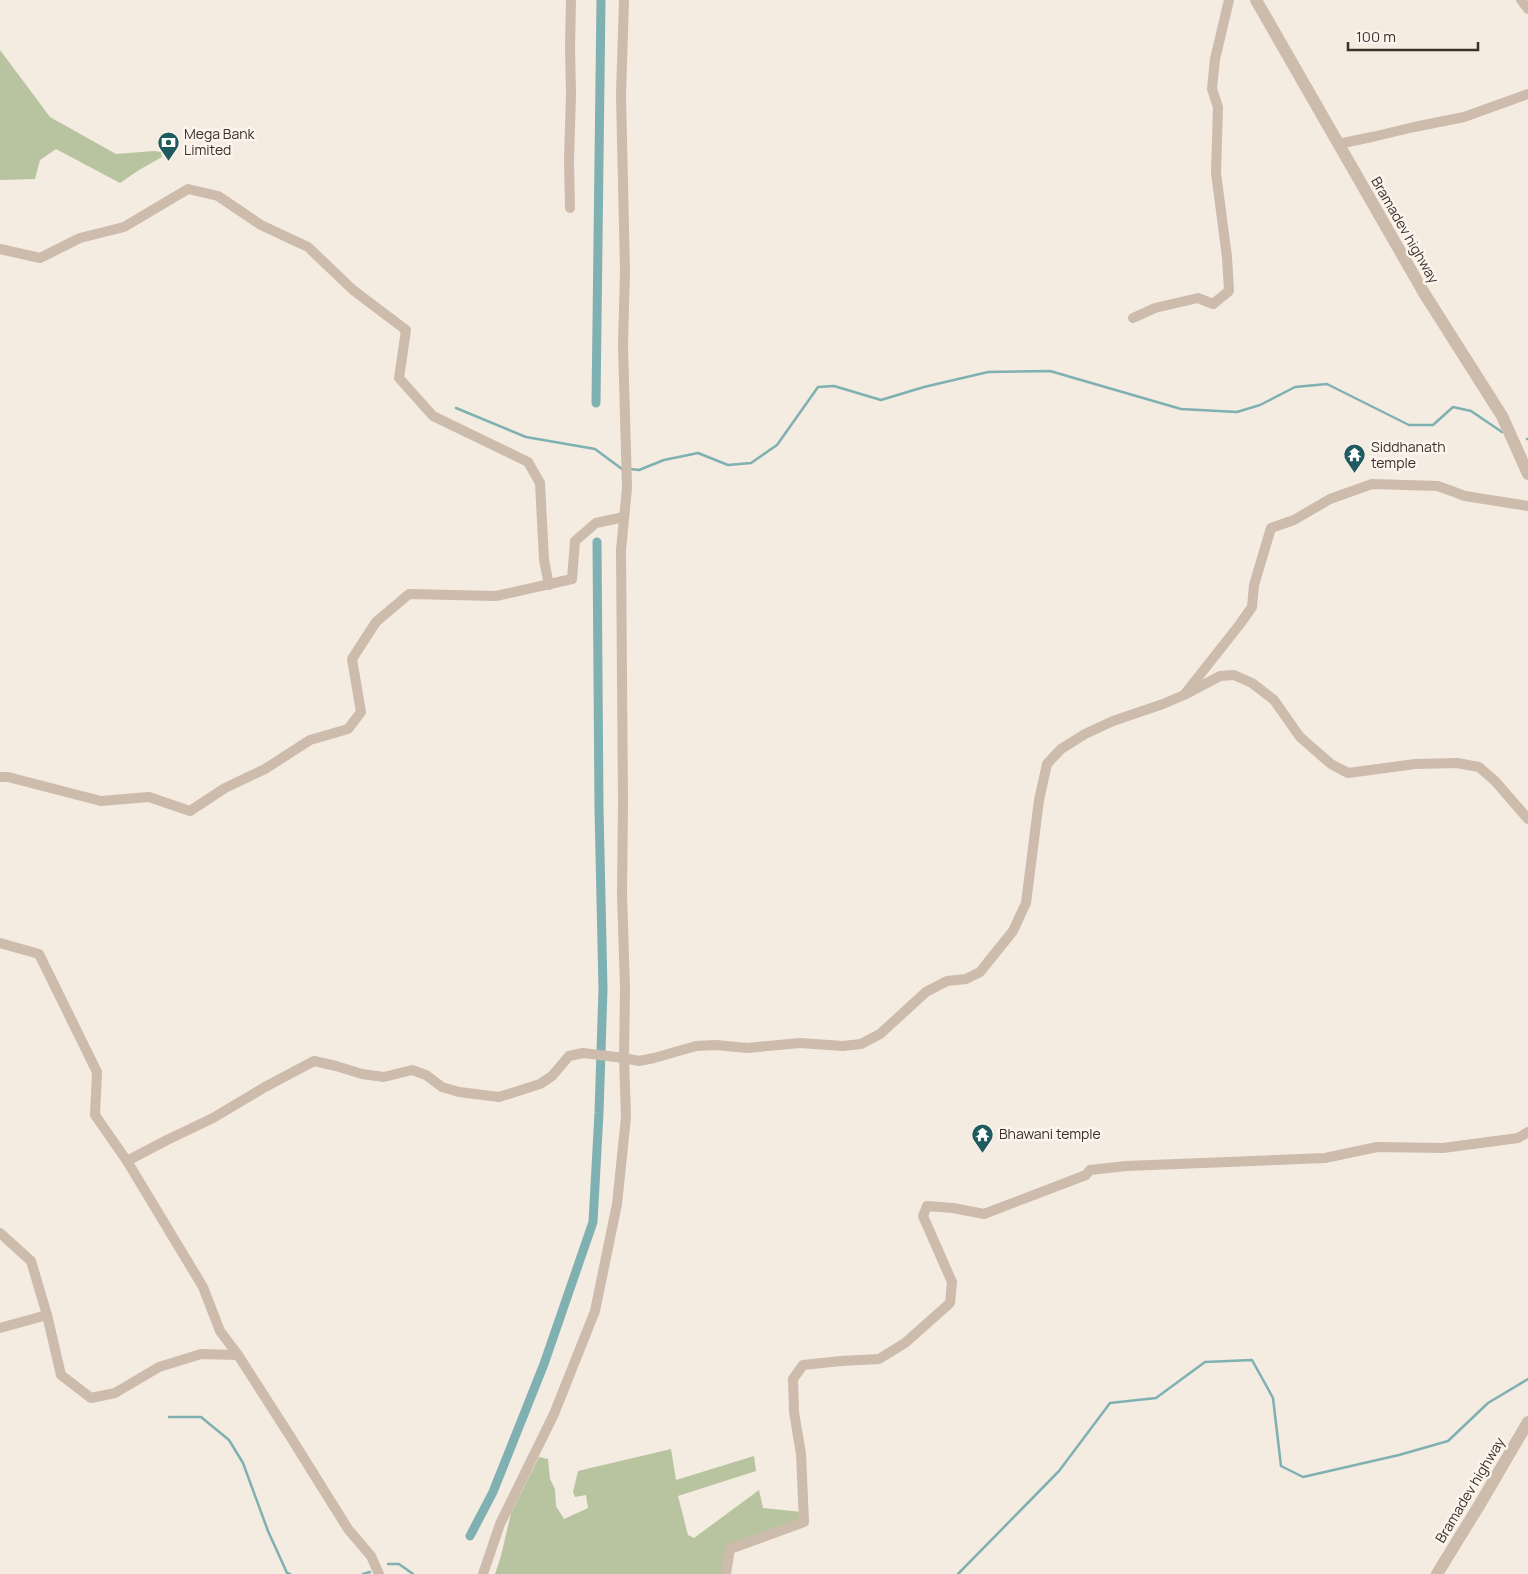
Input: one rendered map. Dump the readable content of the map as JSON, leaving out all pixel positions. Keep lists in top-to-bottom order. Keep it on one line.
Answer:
{"streets":{"street":["Bramadev highway"]},"places":{"bank":["Mega Bank Limited"],"temple":["Siddhanath temple","Bhawani temple"]},"scale_bar":"100 m"}
